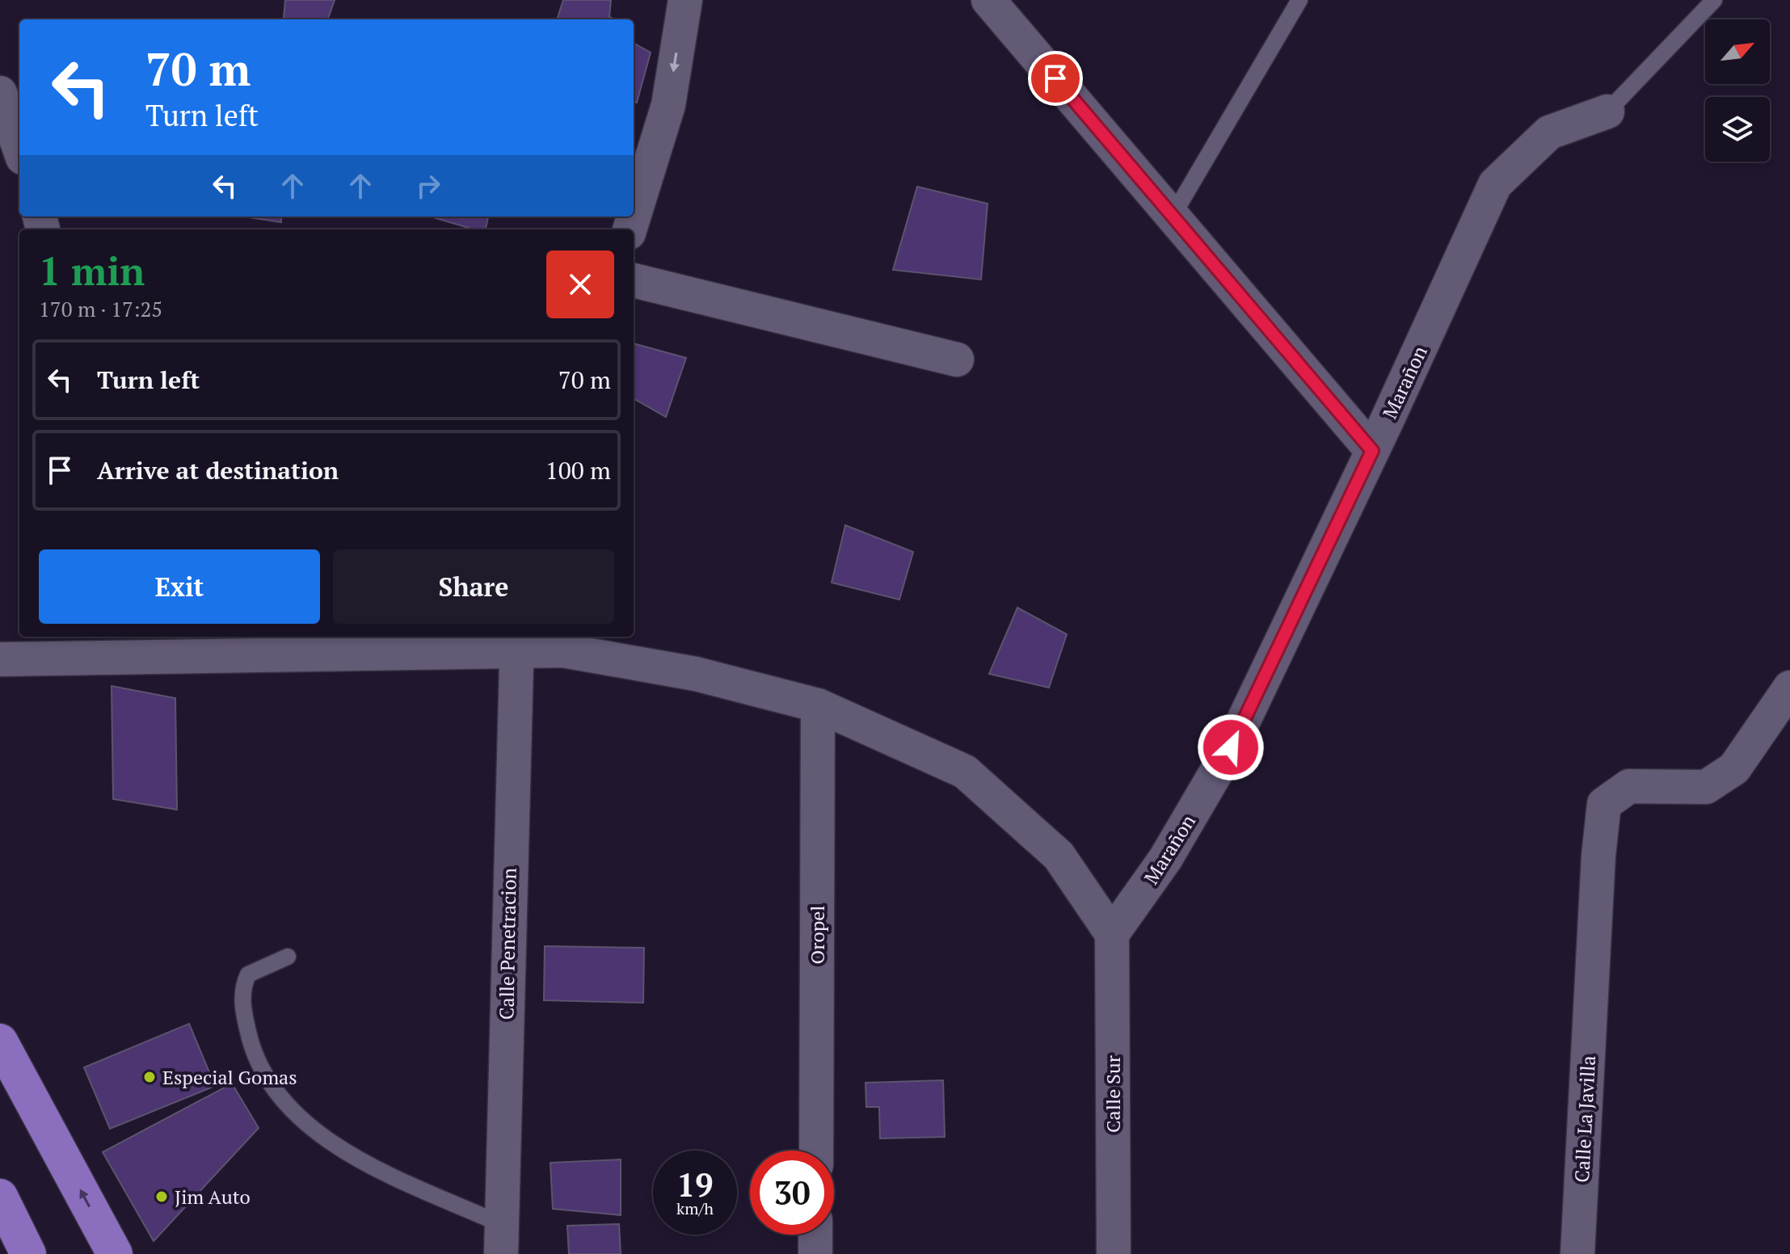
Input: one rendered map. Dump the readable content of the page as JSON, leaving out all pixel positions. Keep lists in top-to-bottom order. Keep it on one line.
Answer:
{"streets":{"street":["Marañon","Oropel","Calle Penetracion","Calle Sur","Calle La Javilla"]},"crossings":[["Marañon","Calle Sur"]],"places":["Especial Gomas","Jim Auto"],"north":"top right","page":{"turn":["70 m","Turn left"],"heading":["1 min","170 m · 17:25"],"list":[{"name":"Turn left","value":"70 m"},{"name":"Arrive at destination","value":"100 m"}],"buttons":["Exit","Share"],"speed":"19 km/h","limit":"30"}}
